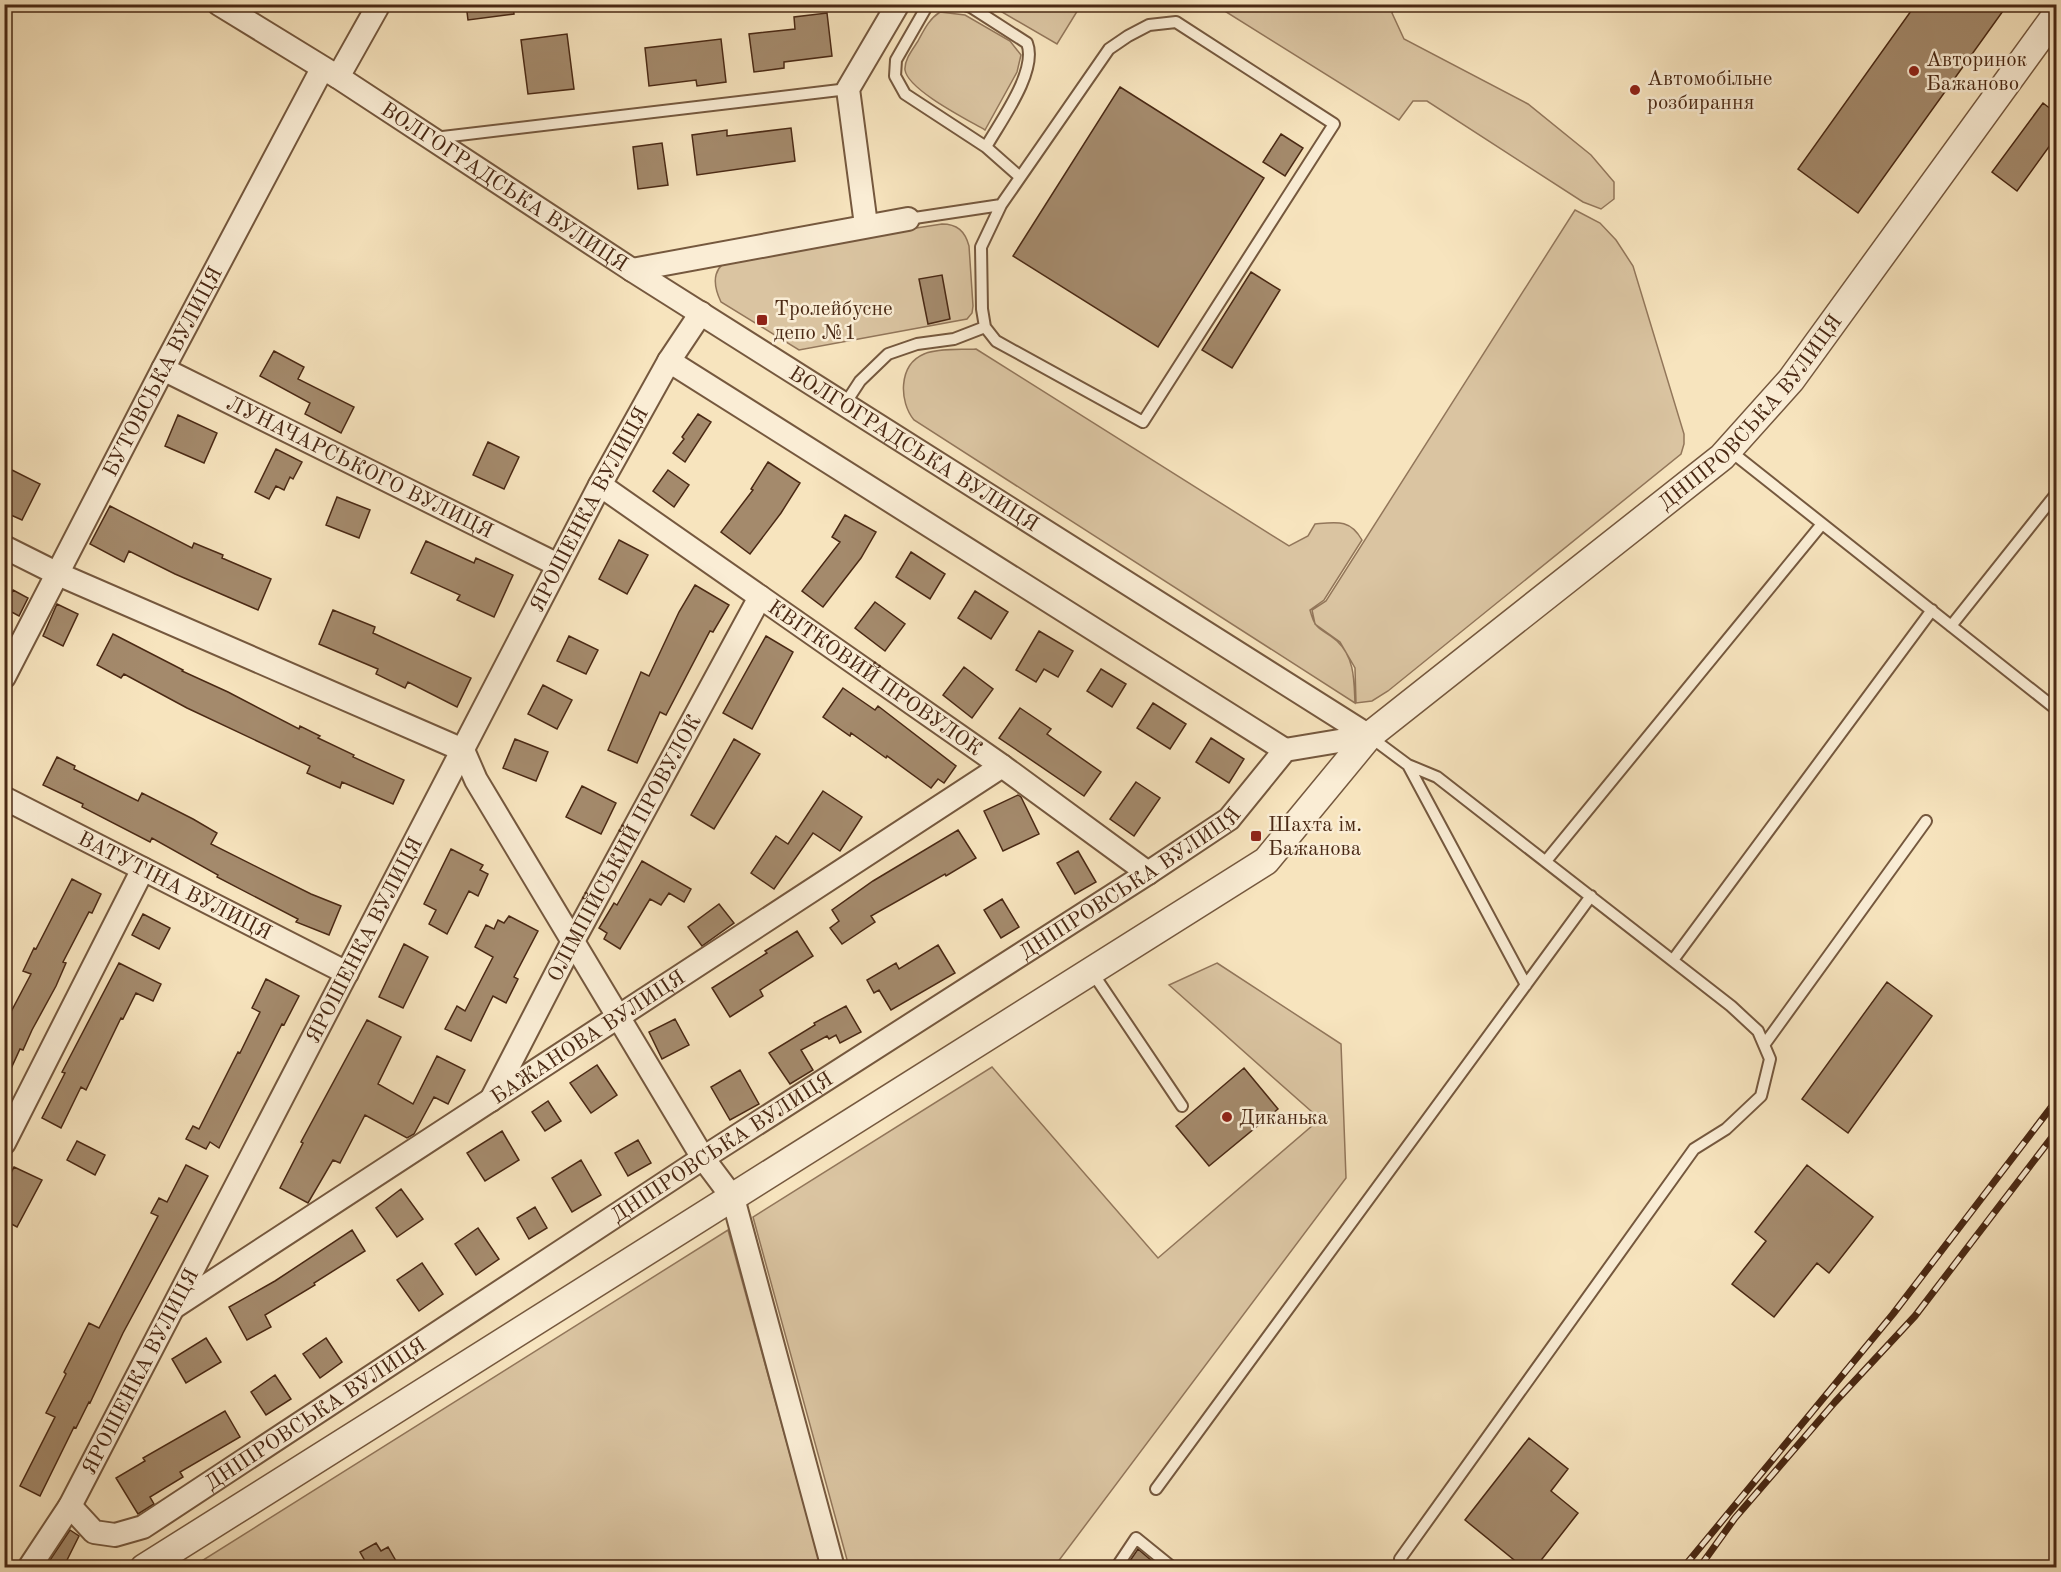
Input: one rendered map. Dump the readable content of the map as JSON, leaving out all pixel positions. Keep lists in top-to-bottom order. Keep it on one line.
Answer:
{"streets":{"street":["ВОЛГОГРАДСЬКА ВУЛИЦЯ","БУТОВСЬКА ВУЛИЦЯ","ДНІПРОВСЬКА ВУЛИЦЯ","ЛУНАЧАРСЬКОГО ВУЛИЦЯ","ЯРОШЕНКА ВУЛИЦЯ","КВІТКОВИЙ ПРОВУЛОК","ОЛІМПІЙСЬКИЙ ПРОВУЛОК","ВАТУТІНА ВУЛИЦЯ","БАЖАНОВА ВУЛИЦЯ"]},"crossings":[["ВОЛГОГРАДСЬКА ВУЛИЦЯ","БУТОВСЬКА ВУЛИЦЯ"],["ВОЛГОГРАДСЬКА ВУЛИЦЯ","ДНІПРОВСЬКА ВУЛИЦЯ"],["ВОЛГОГРАДСЬКА ВУЛИЦЯ","ЯРОШЕНКА ВУЛИЦЯ"],["БУТОВСЬКА ВУЛИЦЯ","ЛУНАЧАРСЬКОГО ВУЛИЦЯ"],["ДНІПРОВСЬКА ВУЛИЦЯ","ЯРОШЕНКА ВУЛИЦЯ"],["ДНІПРОВСЬКА ВУЛИЦЯ","КВІТКОВИЙ ПРОВУЛОК"],["ЛУНАЧАРСЬКОГО ВУЛИЦЯ","ЯРОШЕНКА ВУЛИЦЯ"],["ЯРОШЕНКА ВУЛИЦЯ","КВІТКОВИЙ ПРОВУЛОК"],["ЯРОШЕНКА ВУЛИЦЯ","ВАТУТІНА ВУЛИЦЯ"],["ЯРОШЕНКА ВУЛИЦЯ","БАЖАНОВА ВУЛИЦЯ"],["КВІТКОВИЙ ПРОВУЛОК","ОЛІМПІЙСЬКИЙ ПРОВУЛОК"],["КВІТКОВИЙ ПРОВУЛОК","БАЖАНОВА ВУЛИЦЯ"],["ОЛІМПІЙСЬКИЙ ПРОВУЛОК","БАЖАНОВА ВУЛИЦЯ"]],"places":{"other":["Авторинок Бажаново","Автомобільне розбирання","Диканька"],"transit":["Тролейбусне депо №1","Шахта ім. Бажанова"]}}
